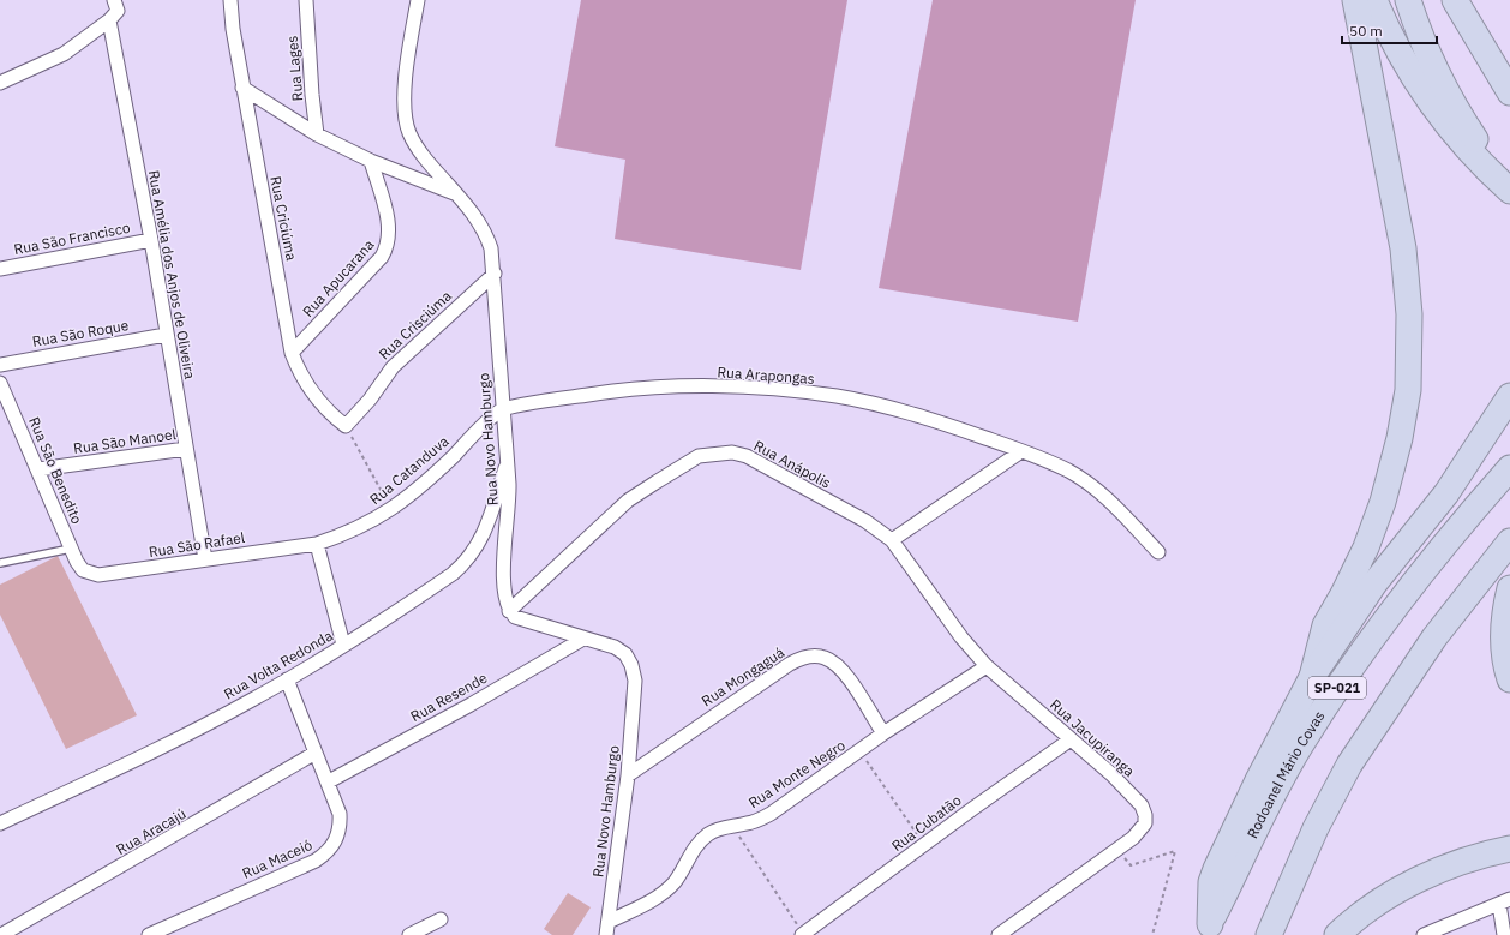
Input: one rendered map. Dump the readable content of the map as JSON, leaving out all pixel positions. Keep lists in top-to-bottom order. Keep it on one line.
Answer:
{"streets":{"highway":["SP-021","Rodoanel Mário Covas"],"street":["Rua Lages","Rua Criciúma","Rua São Francisco","Rua Amélia dos Anjos de Oliveira","Rua Apucarana","Rua Crisciúma","Rua São Roque","Rua Arapongas","Rua Novo Hamburgo","Rua São Manoel","Rua Anápolis","Rua São Benedito","Rua Catanduva","Rua São Rafael","Rua Volta Redonda","Rua Mongaguá","Rua Resende","Rua Jacupiranga","Rua Monte Negro","Rua Cubatão","Rua Aracajú","Rua Maceió"]},"crossings":[["Rua Criciúma","Rua Apucarana"],["Rua Criciúma","Rua Crisciúma"],["Rua São Francisco","Rua Amélia dos Anjos de Oliveira"],["Rua Amélia dos Anjos de Oliveira","Rua São Roque"],["Rua Amélia dos Anjos de Oliveira","Rua São Manoel"],["Rua Amélia dos Anjos de Oliveira","Rua São Rafael"],["Rua Crisciúma","Rua Novo Hamburgo"],["Rua Arapongas","Rua Novo Hamburgo"],["Rua Arapongas","Rua Catanduva"],["Rua Novo Hamburgo","Rua Anápolis"],["Rua Novo Hamburgo","Rua Catanduva"],["Rua Novo Hamburgo","Rua Volta Redonda"],["Rua Novo Hamburgo","Rua Mongaguá"],["Rua Novo Hamburgo","Rua Resende"],["Rua Novo Hamburgo","Rua Monte Negro"],["Rua São Manoel","Rua São Benedito"],["Rua Anápolis","Rua Jacupiranga"],["Rua São Benedito","Rua São Rafael"],["Rua Catanduva","Rua São Rafael"],["Rua Volta Redonda","Rua Maceió"],["Rua Mongaguá","Rua Monte Negro"],["Rua Resende","Rua Maceió"],["Rua Jacupiranga","Rua Monte Negro"],["Rua Jacupiranga","Rua Cubatão"],["Rua Aracajú","Rua Maceió"]],"scale_bar":"50 m"}
